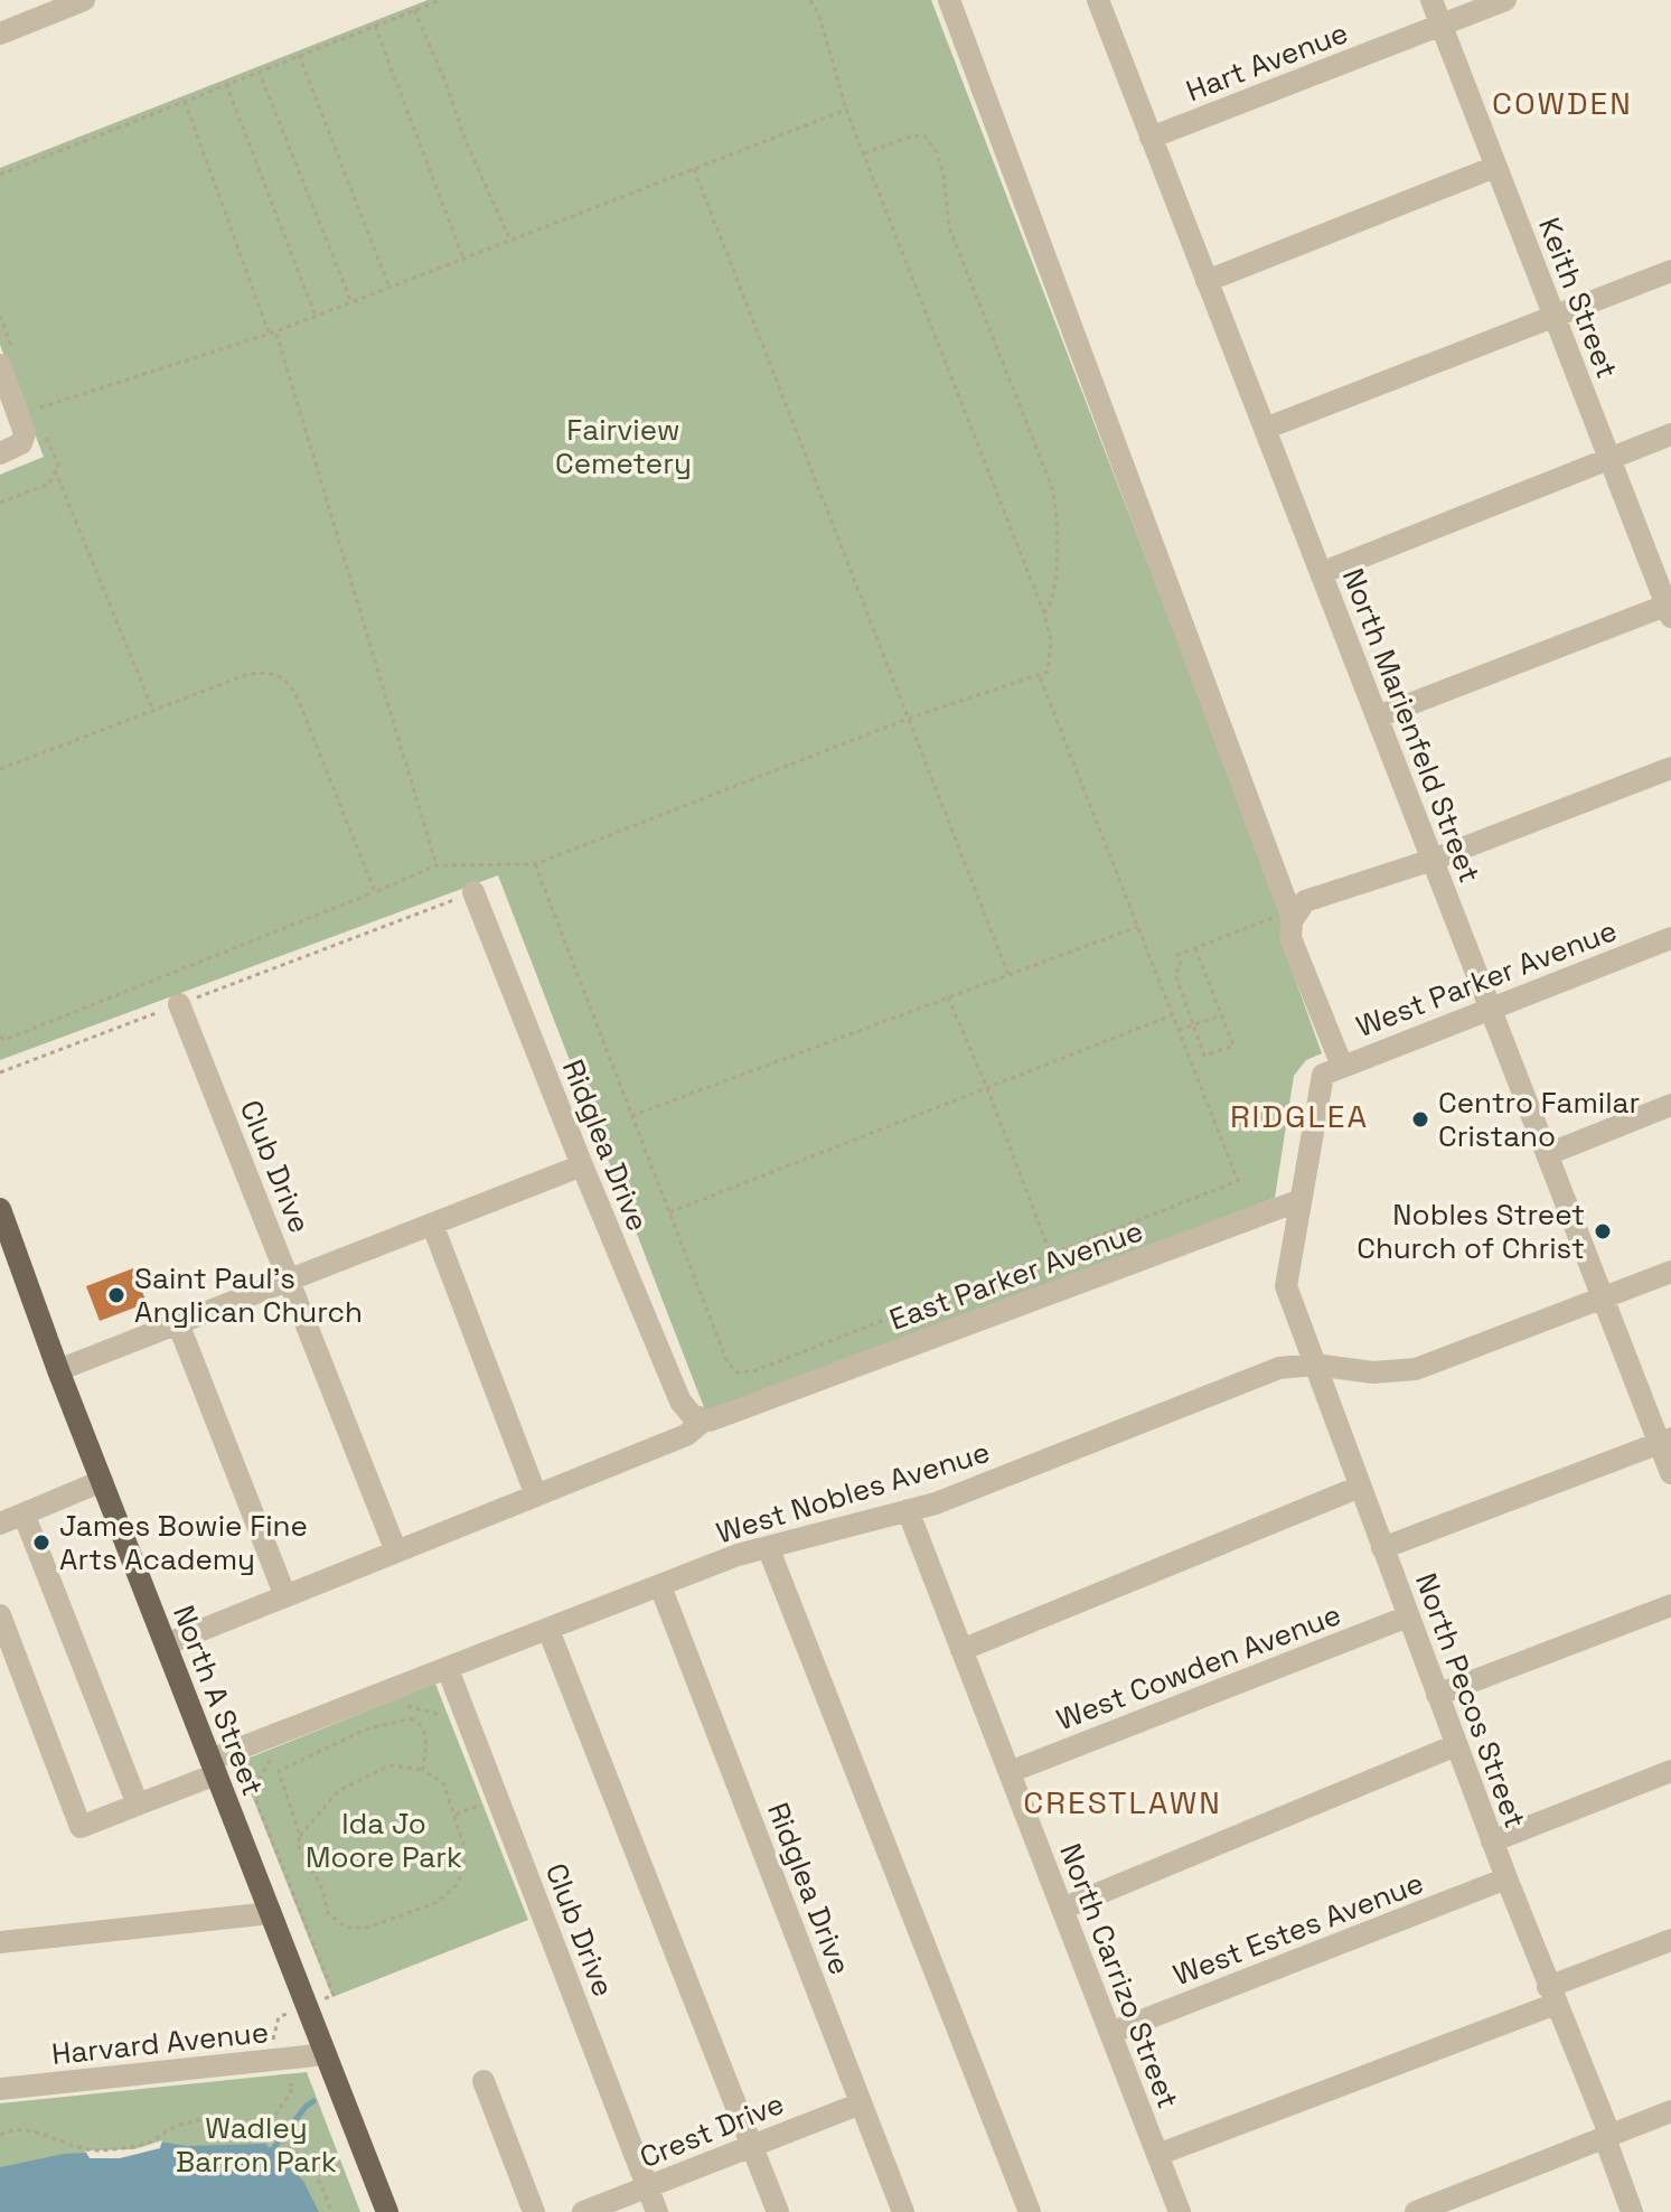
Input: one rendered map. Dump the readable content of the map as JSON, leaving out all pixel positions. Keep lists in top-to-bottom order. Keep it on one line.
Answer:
{"streets":{"main road":["North A Street"],"street":["Hart Avenue","Keith Street","North Marienfeld Street","West Parker Avenue","Ridglea Drive","Club Drive","East Parker Avenue","West Nobles Avenue","West Cowden Avenue","North Pecos Street","West Estes Avenue","North Carrizo Street","Harvard Avenue","Crest Drive"]},"crossings":[["Hart Avenue","Keith Street"],["Hart Avenue","North Marienfeld Street"],["North Marienfeld Street","West Parker Avenue"],["North Marienfeld Street","West Nobles Avenue"],["Ridglea Drive","East Parker Avenue"],["Ridglea Drive","West Nobles Avenue"],["Ridglea Drive","Crest Drive"],["Club Drive","West Nobles Avenue"],["Club Drive","Crest Drive"],["East Parker Avenue","North Pecos Street"],["West Nobles Avenue","North A Street"],["West Nobles Avenue","North Pecos Street"],["West Nobles Avenue","North Carrizo Street"],["West Cowden Avenue","North Pecos Street"],["West Cowden Avenue","North Carrizo Street"],["North A Street","Harvard Avenue"],["North Pecos Street","West Estes Avenue"],["West Estes Avenue","North Carrizo Street"]],"districts":["COWDEN","RIDGLEA","CRESTLAWN"],"parks":["Fairview Cemetery","Ida Jo Moore Park","Wadley Barron Park"],"places":["Centro Familar Cristano","Nobles Street Church of Christ","Saint Paul's Anglican Church","James Bowie Fine Arts Academy"]}
